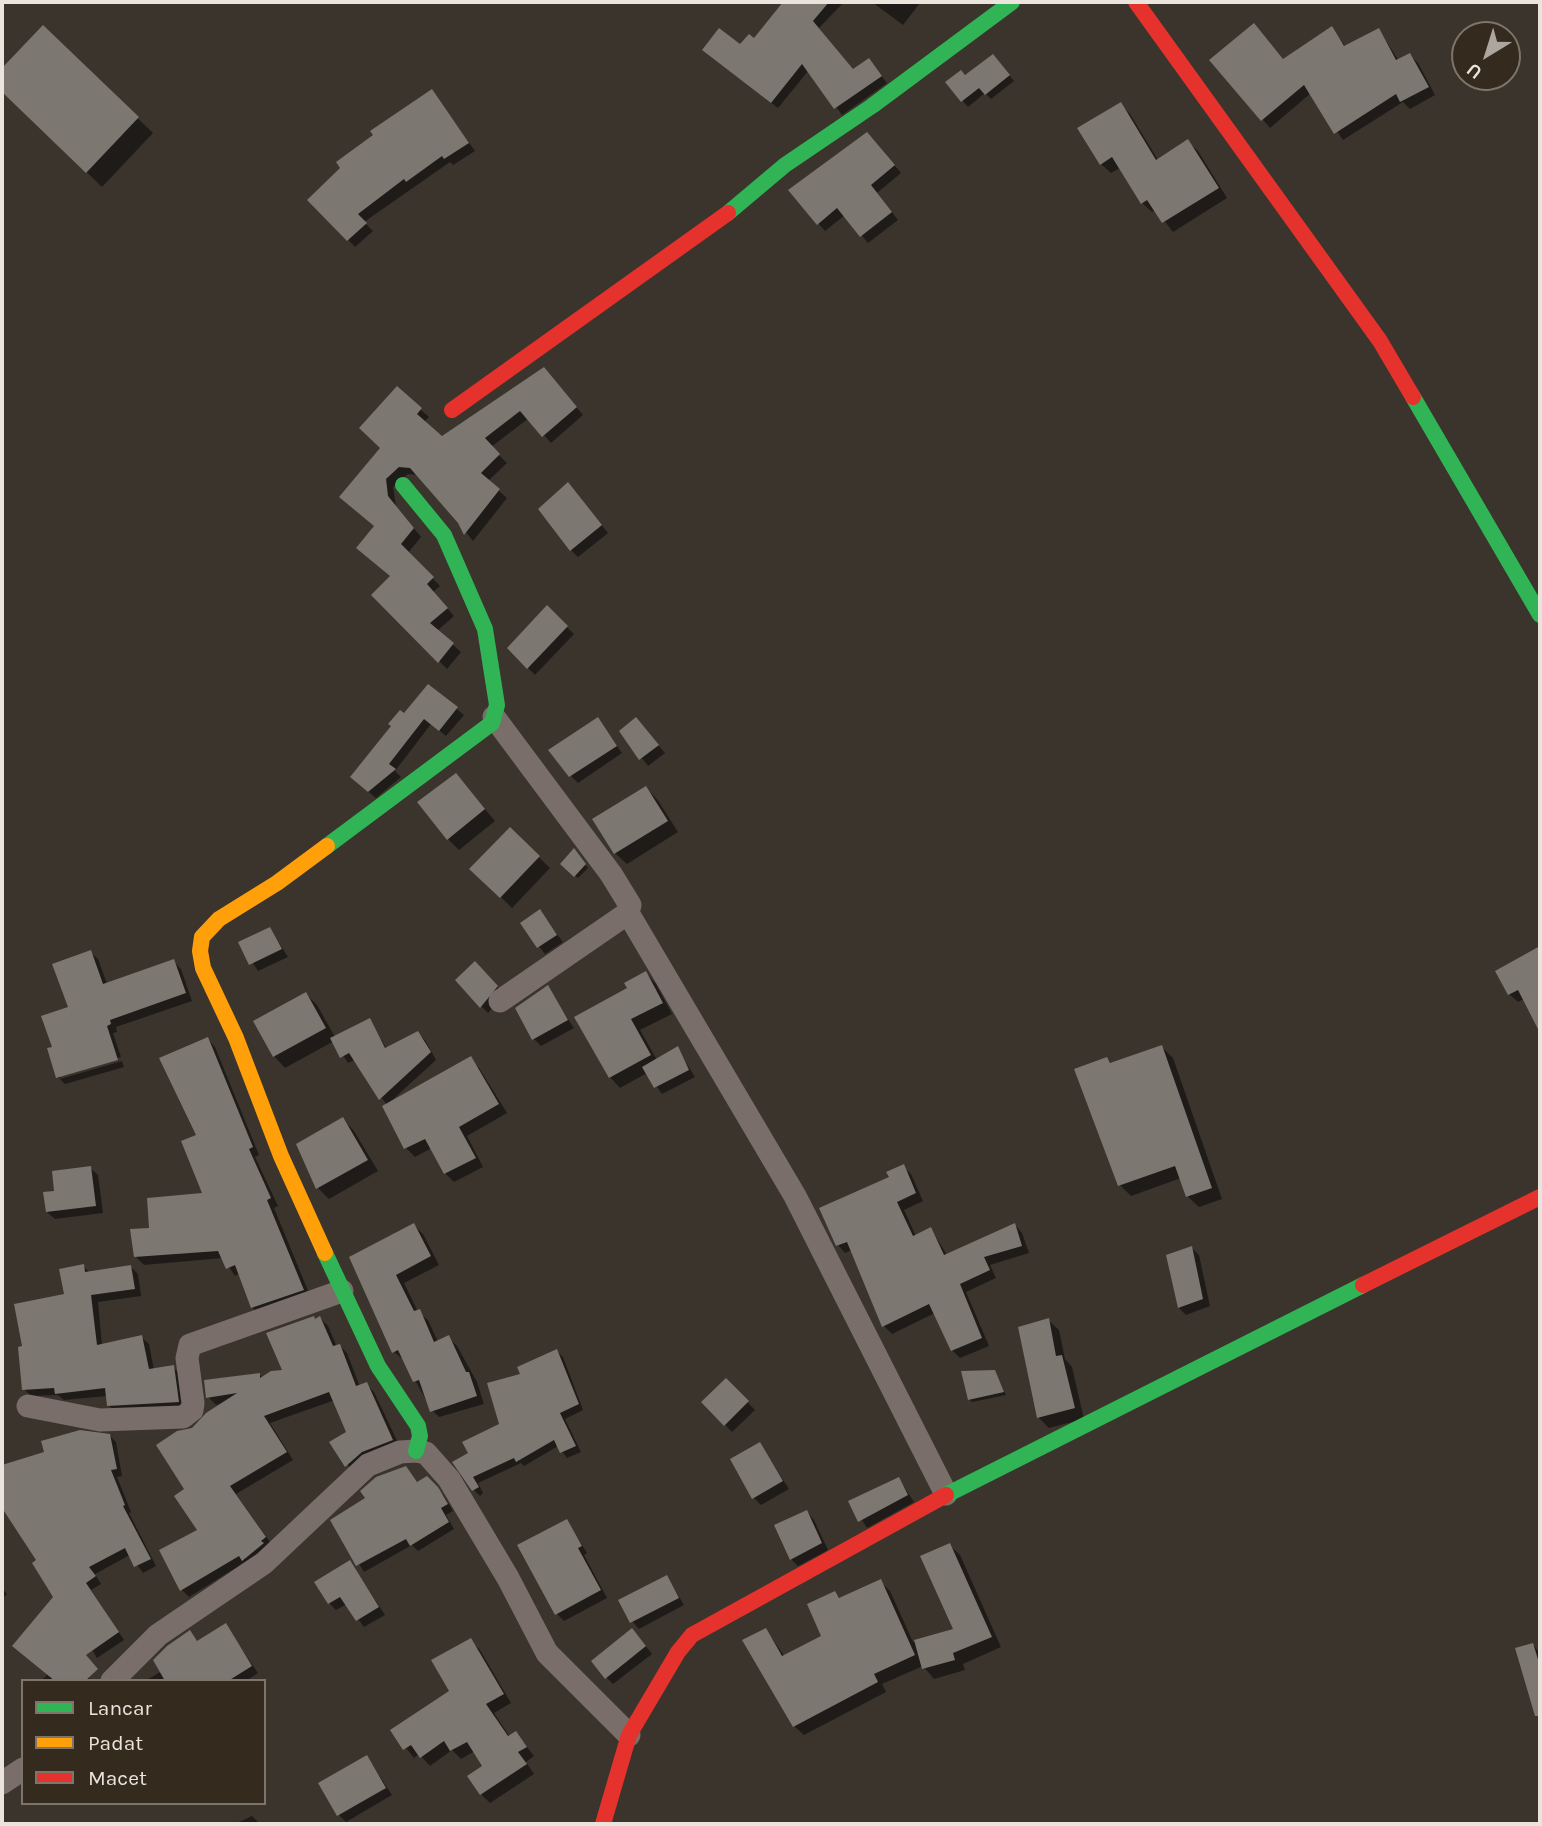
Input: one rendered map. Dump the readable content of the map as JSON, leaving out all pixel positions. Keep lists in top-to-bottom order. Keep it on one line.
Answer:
{"legend":["Lancar","Padat","Macet"],"north":"bottom left"}
